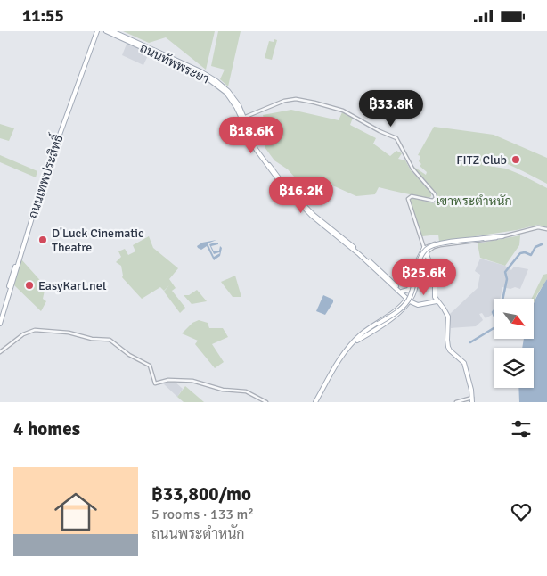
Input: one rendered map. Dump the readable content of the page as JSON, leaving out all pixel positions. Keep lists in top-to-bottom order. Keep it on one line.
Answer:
{"streets":{"main road":["ถนนทัพพระยา","ถนนเทพประสิทธิ์"]},"parks":["เขาพระตำหนัก"],"places":["FITZ Club","D'Luck Cinematic Theatre","EasyKart.net"],"north":"bottom right","page":{"status":"11:55","price":["฿33.8K","฿18.6K","฿16.2K","฿25.6K"],"heading":"4 homes","list":[{"name":"฿33,800/mo","note":"5 rooms · 133 m² · ถนนพระตำหนัก"}]}}
